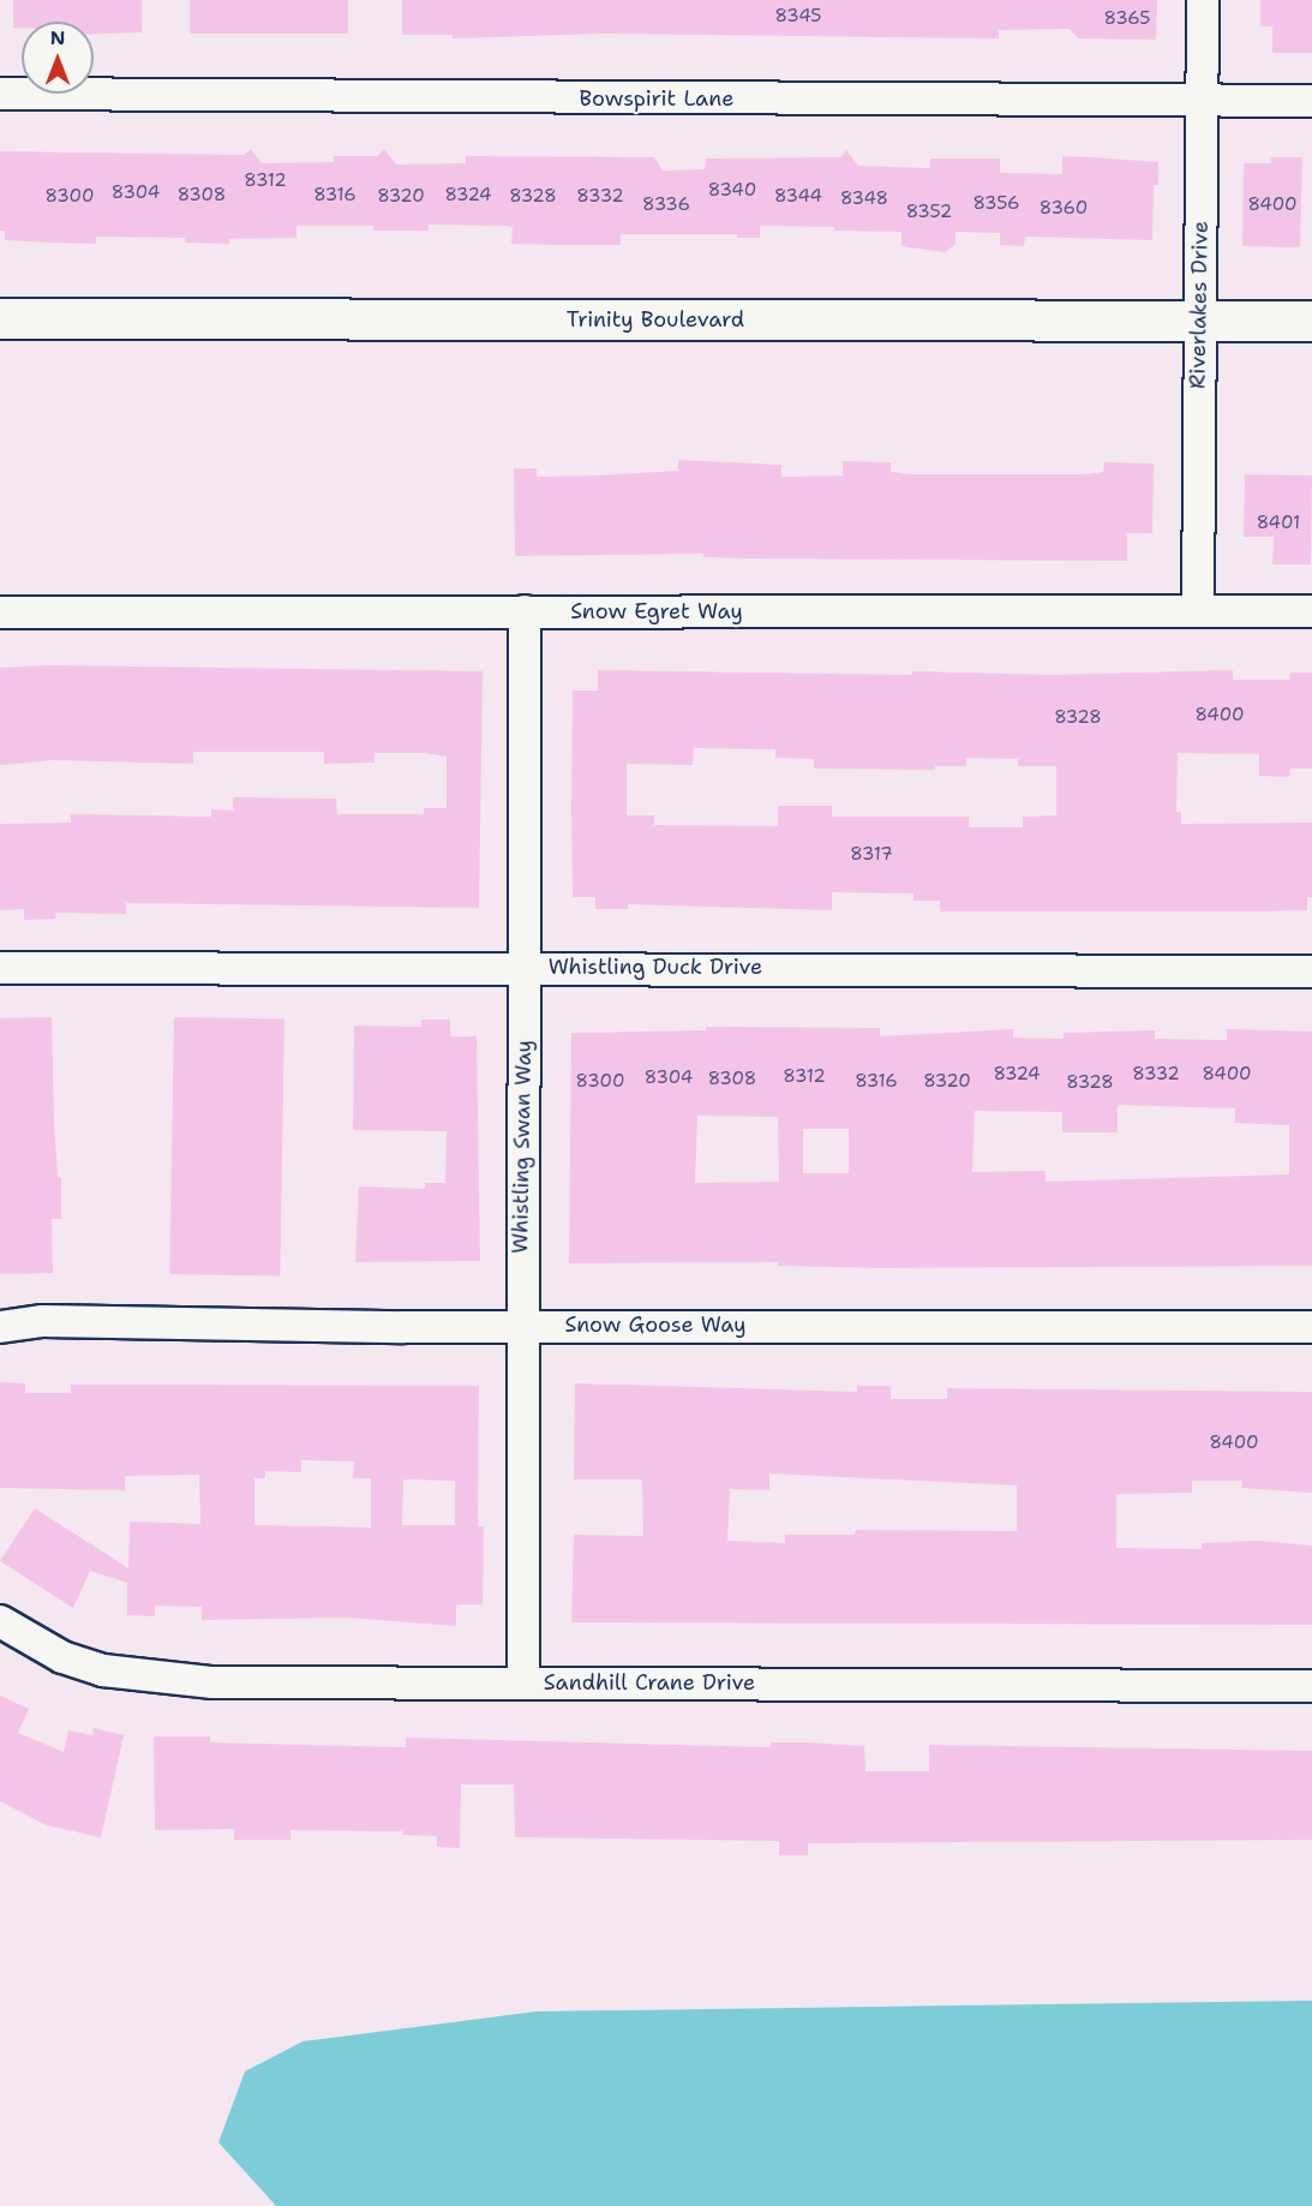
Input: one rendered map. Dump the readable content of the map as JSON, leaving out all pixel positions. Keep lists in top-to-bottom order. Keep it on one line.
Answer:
{"streets":{"main road":["Trinity Boulevard"],"street":["Bowspirit Lane","Riverlakes Drive","Snow Egret Way","Whistling Duck Drive","Whistling Swan Way","Snow Goose Way","Sandhill Crane Drive"]},"crossings":[["Bowspirit Lane","Riverlakes Drive"],["Riverlakes Drive","Trinity Boulevard"],["Riverlakes Drive","Snow Egret Way"],["Snow Egret Way","Whistling Swan Way"],["Whistling Duck Drive","Whistling Swan Way"],["Whistling Swan Way","Snow Goose Way"],["Whistling Swan Way","Sandhill Crane Drive"]],"house_numbers":["8345","8365","8312","8340","8304","8308","8316","8324","8300","8320","8328","8332","8344","8348","8356","8336","8400","8360","8352","8401","8400","8328","8317","8324","8332","8400","8312","8304","8308","8300","8316","8320","8328","8400"],"north":"top"}
